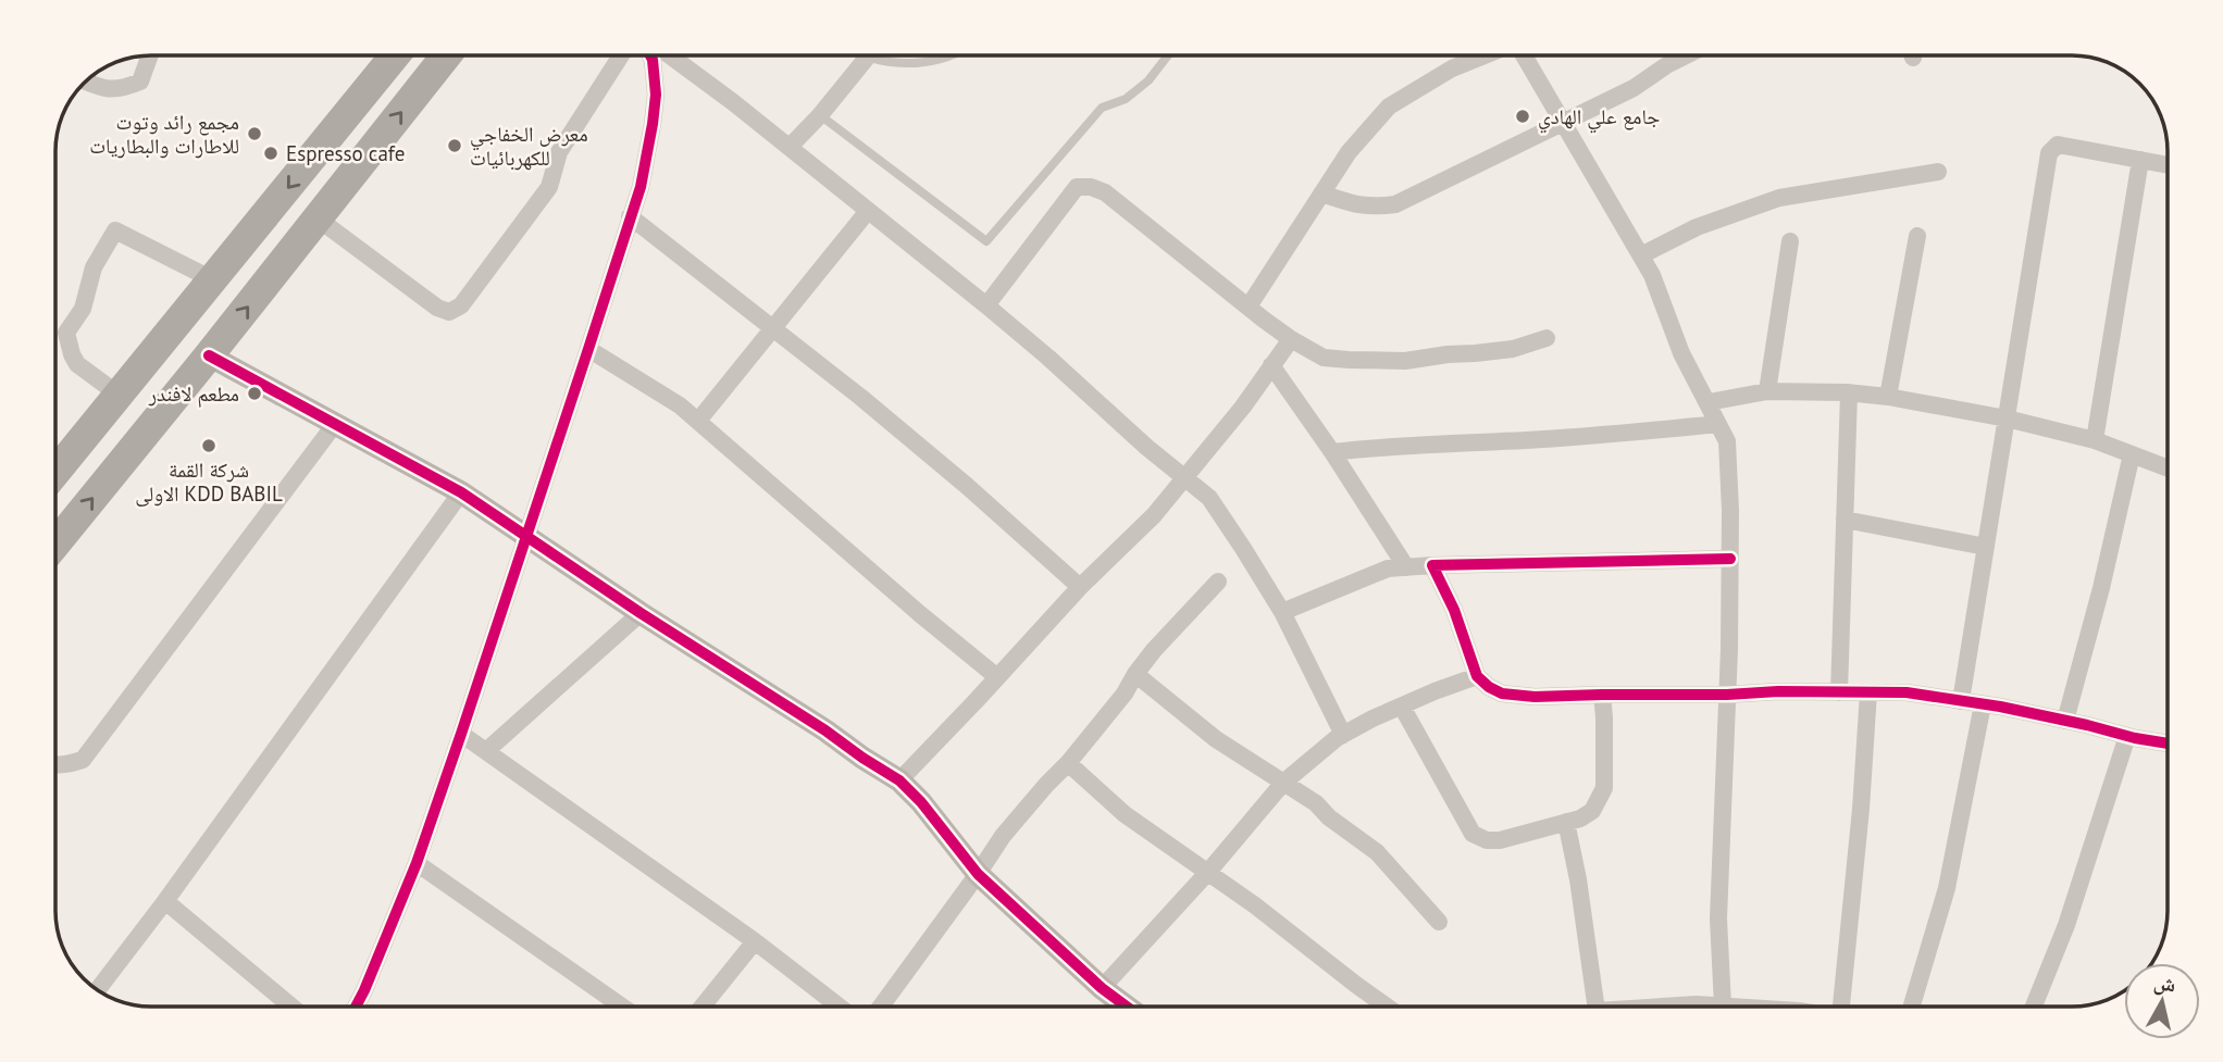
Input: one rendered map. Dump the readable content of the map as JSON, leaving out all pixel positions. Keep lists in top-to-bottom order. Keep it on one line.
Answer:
{"places":["جامع علي الهادي","مجمع رائد وتوت للاطارات والبطاريات","معرض الخفاجي للكهربائيات","Espresso cafe","مطعم لافندر","شركة القمة الاولى KDD BABIL"],"north":"top"}
